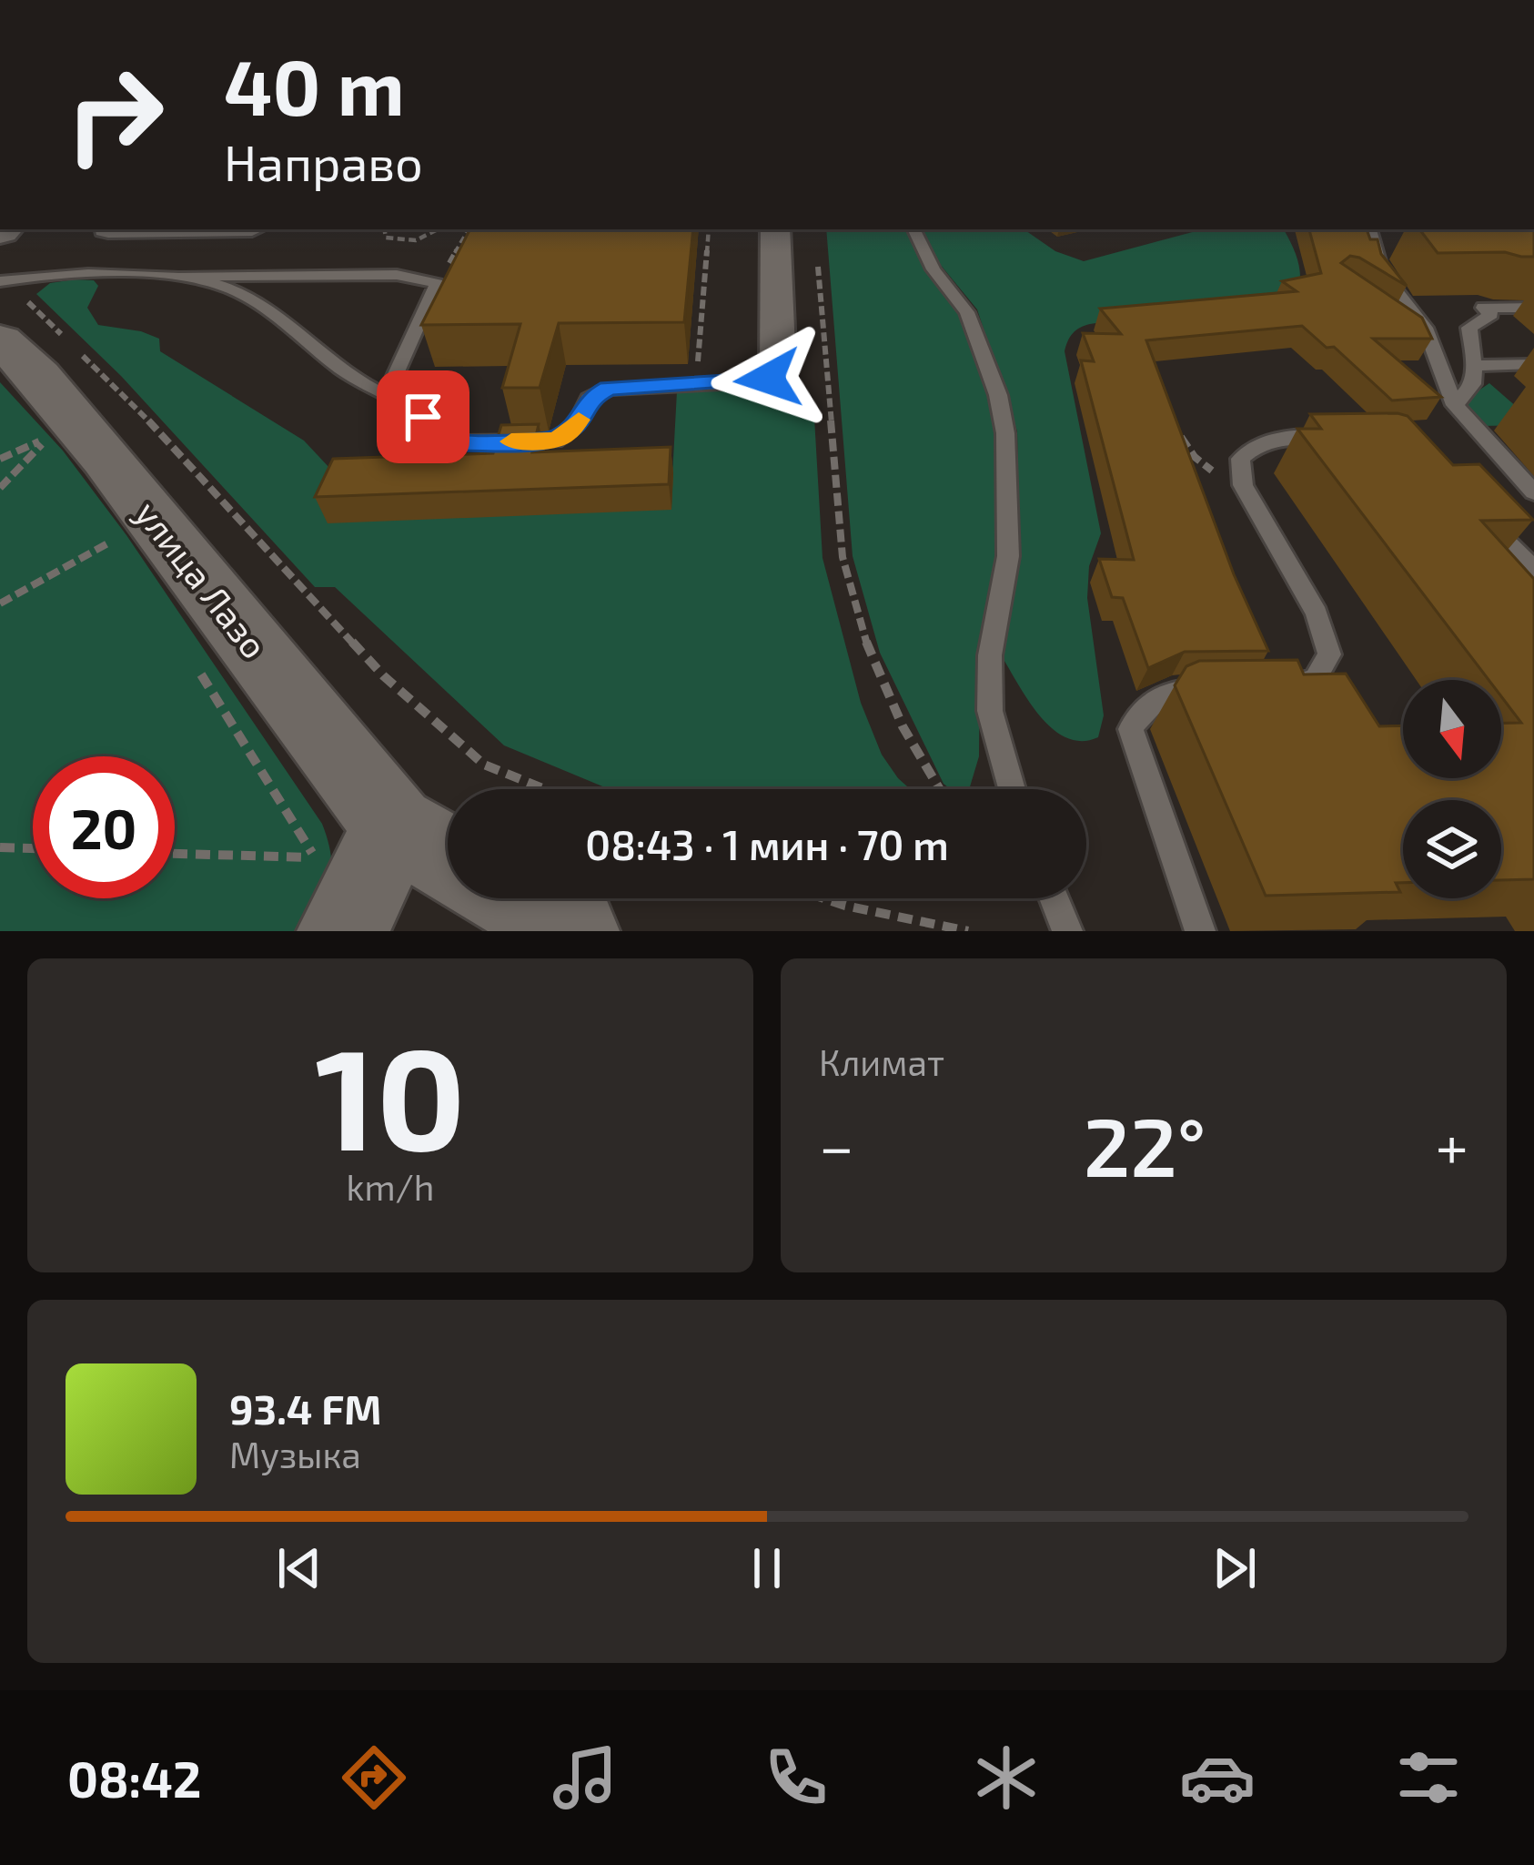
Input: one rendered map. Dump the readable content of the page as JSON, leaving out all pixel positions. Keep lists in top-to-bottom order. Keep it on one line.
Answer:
{"streets":{"main road":["улица Лазо"]},"north":"bottom","page":{"turn":["40 m","Направо"],"limit":"20","trip":"08:43 · 1 мин · 70 m","tile":[["10","km/h"],"Климат"],"heat":["−","22°","+"],"song":["93.4 FM","Музыка"],"tabs":"08:42"}}
